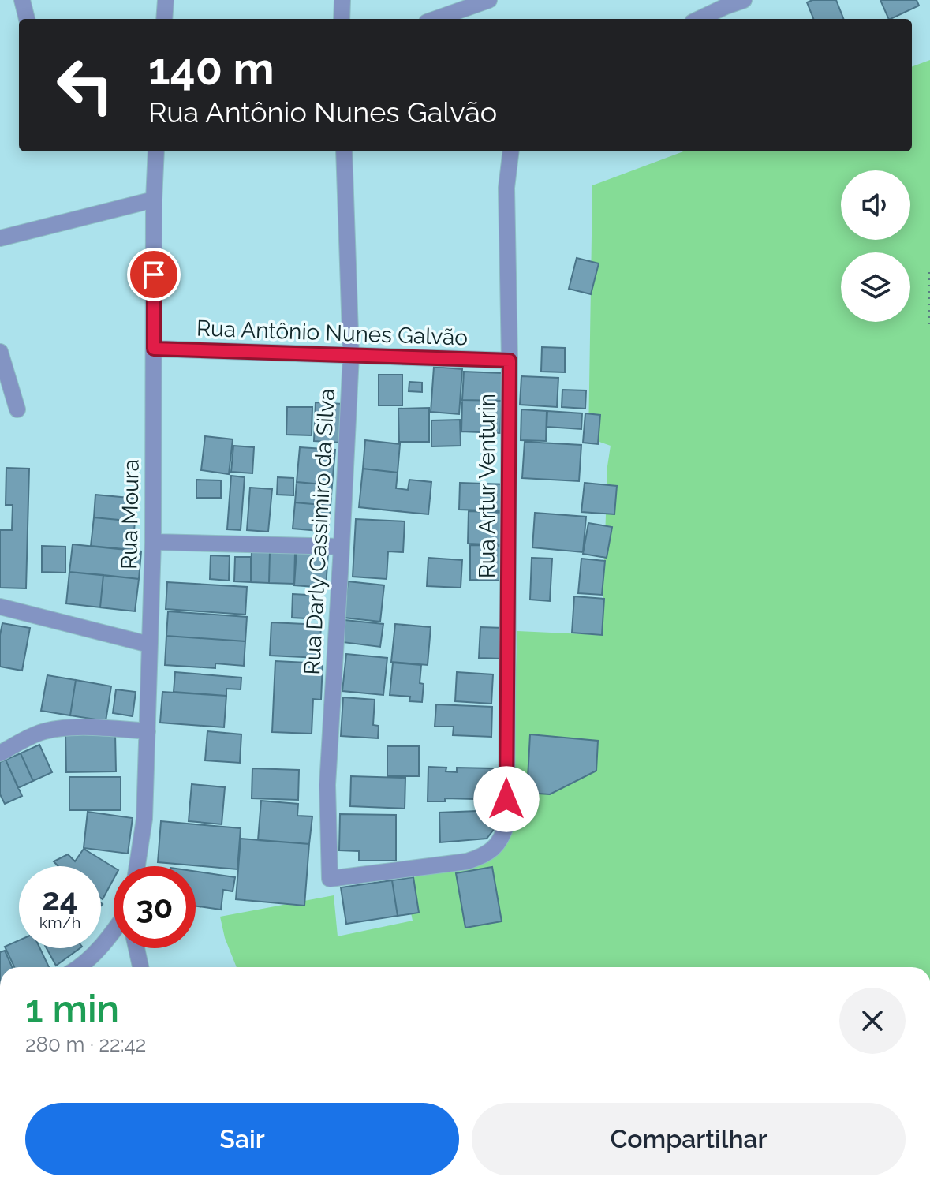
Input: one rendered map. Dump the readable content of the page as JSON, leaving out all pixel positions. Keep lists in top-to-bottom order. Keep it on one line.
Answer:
{"streets":{"street":["Rua Antônio Nunes Galvão","Rua Artur Venturin","Rua Moura","Rua Darly Cassimiro da Silva"]},"crossings":[["Rua Antônio Nunes Galvão","Rua Artur Venturin"],["Rua Antônio Nunes Galvão","Rua Moura"],["Rua Antônio Nunes Galvão","Rua Darly Cassimiro da Silva"],["Rua Artur Venturin","Rua Darly Cassimiro da Silva"]],"page":{"turn":["140 m","Rua Antônio Nunes Galvão"],"speed":"24 km/h","limit":"30","heading":["1 min","280 m · 22:42"],"buttons":["Sair","Compartilhar"]}}
